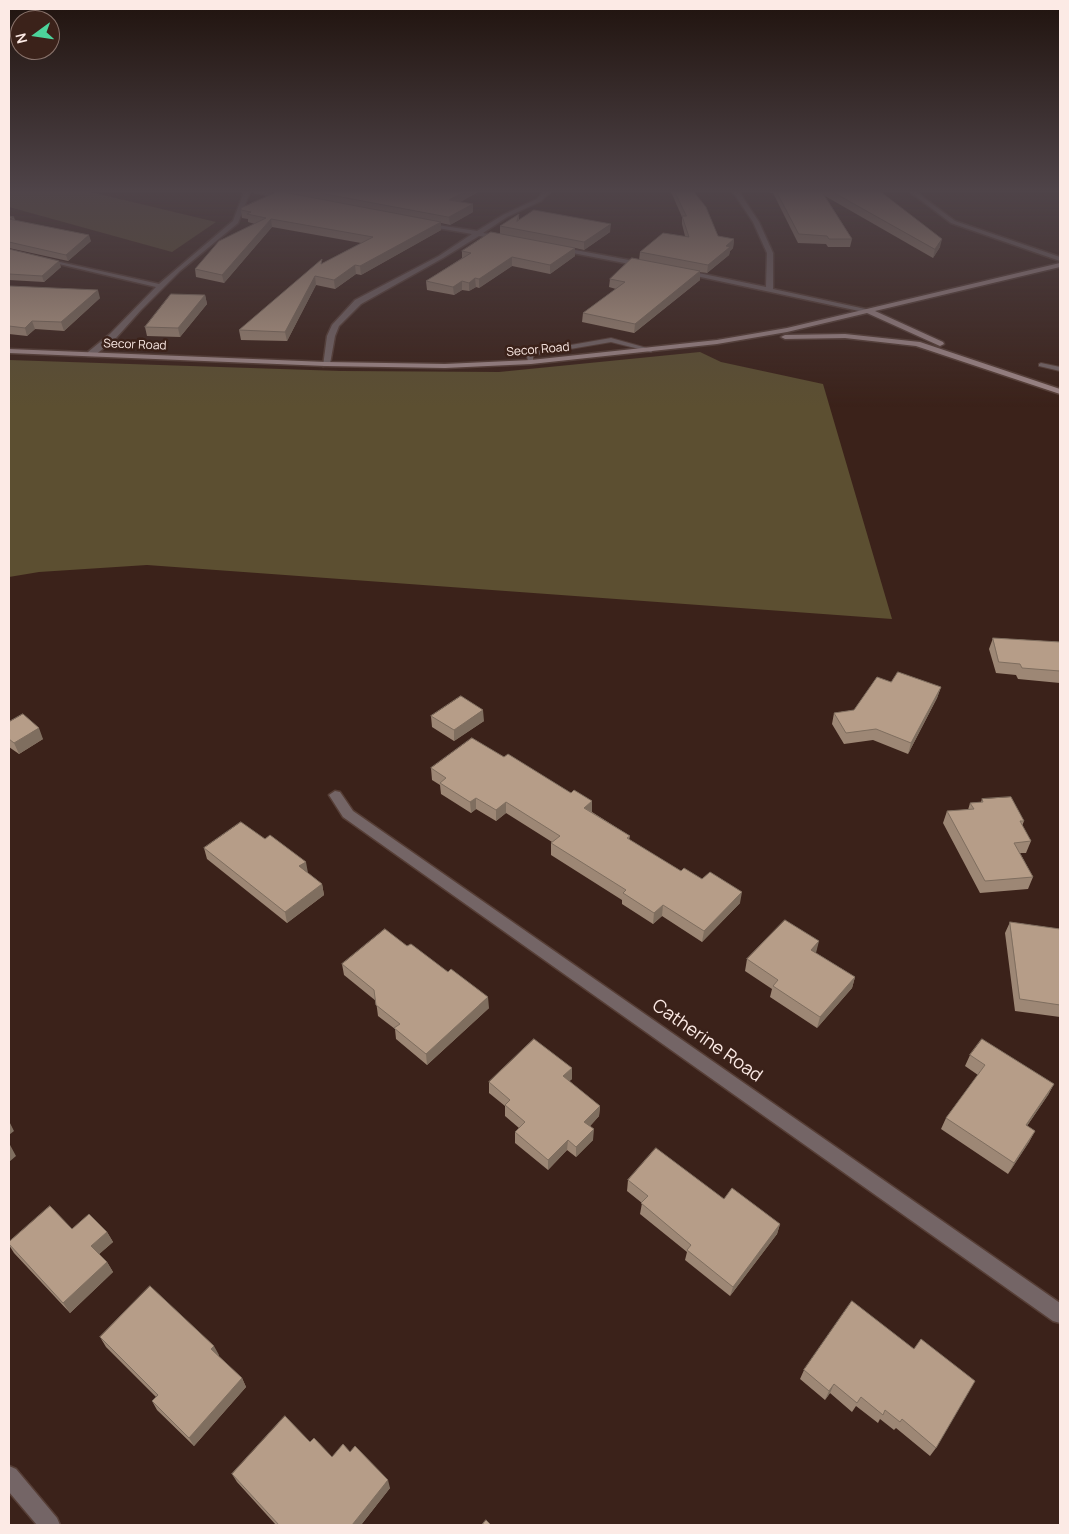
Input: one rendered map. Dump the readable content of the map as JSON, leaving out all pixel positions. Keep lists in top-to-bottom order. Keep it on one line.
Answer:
{"streets":{"main road":["Secor Road"],"street":["Catherine Road"]},"north":"left"}
